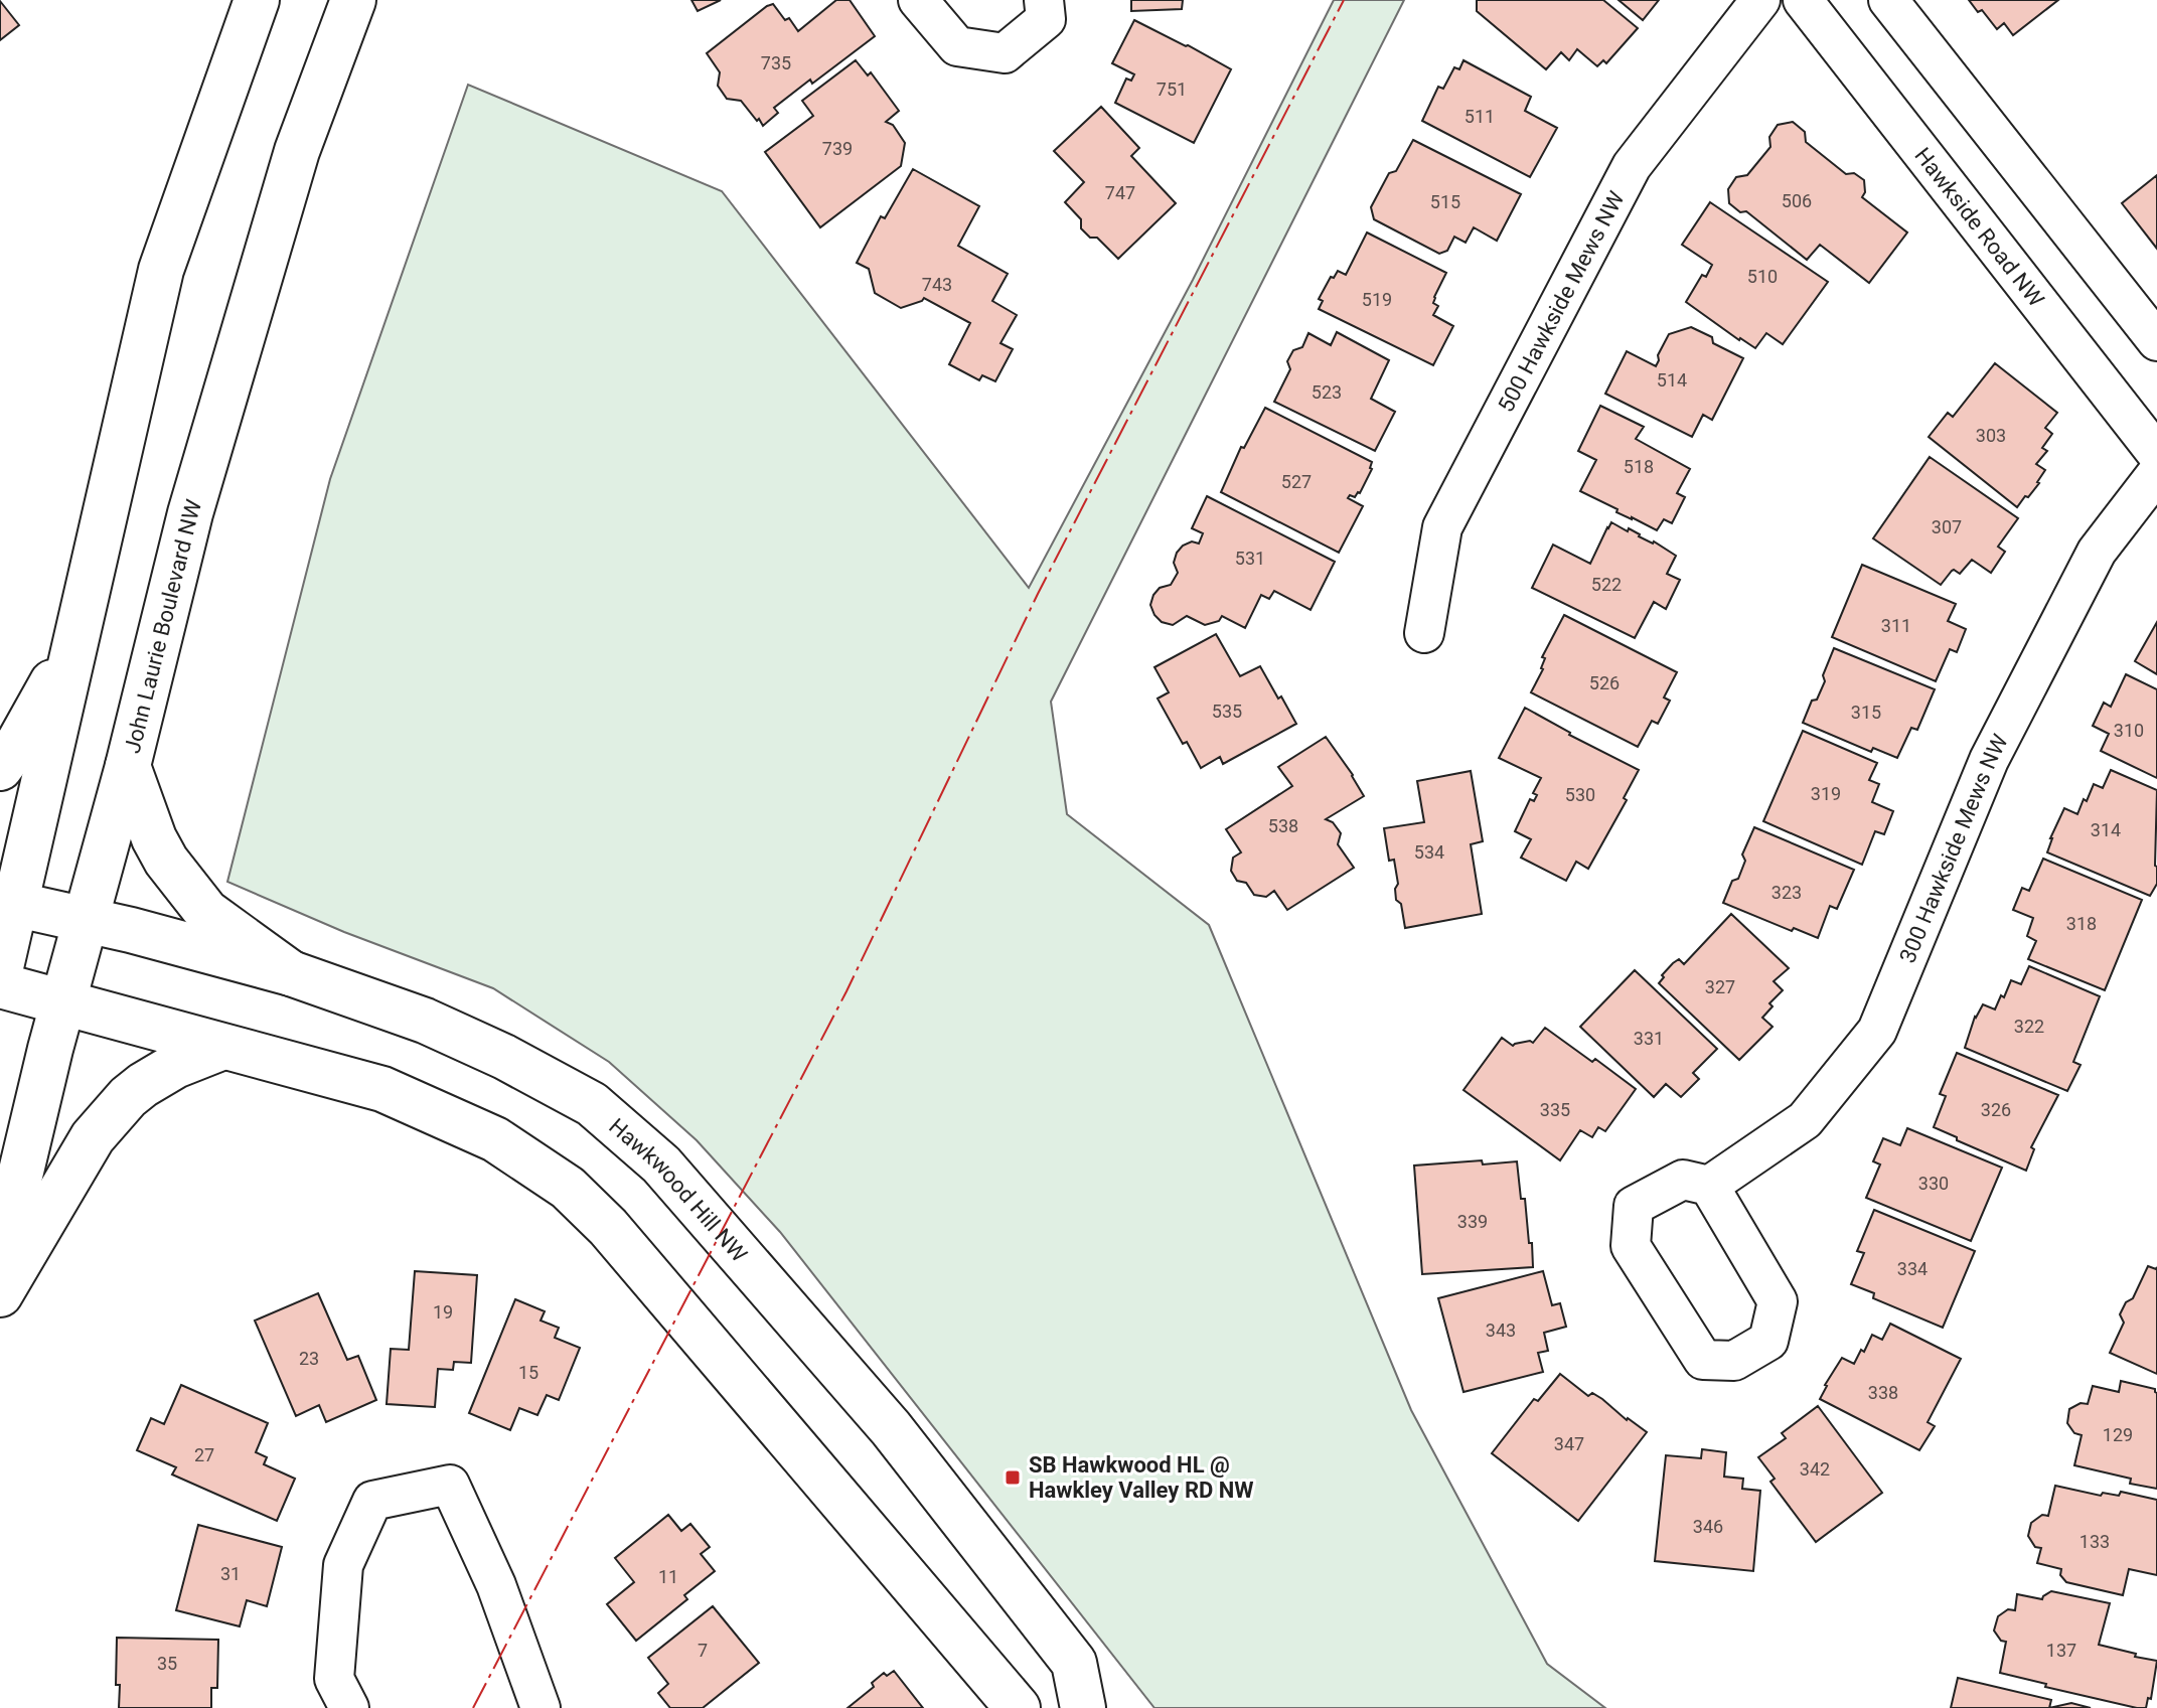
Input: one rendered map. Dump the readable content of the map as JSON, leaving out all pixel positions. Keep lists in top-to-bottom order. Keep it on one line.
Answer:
{"streets":{"main road":["John Laurie Boulevard NW","Hawkwood Hill NW"],"street":["Hawkside Road NW","500 Hawkside Mews NW","300 Hawkside Mews NW"]},"crossings":[["John Laurie Boulevard NW","Hawkwood Hill NW"]],"places":{"transit":["SB Hawkwood HL @ Hawkley Valley RD NW"]},"house_numbers":["735","751","511","739","747","506","515","510","743","519","514","523","303","518","527","307","531","522","311","526","535","315","310","319","530","538","314","534","323","318","327","322","331","335","326","330","339","334","19","343","23","15","338","129","347","27","342","346","133","31","11","7","137","35"]}
